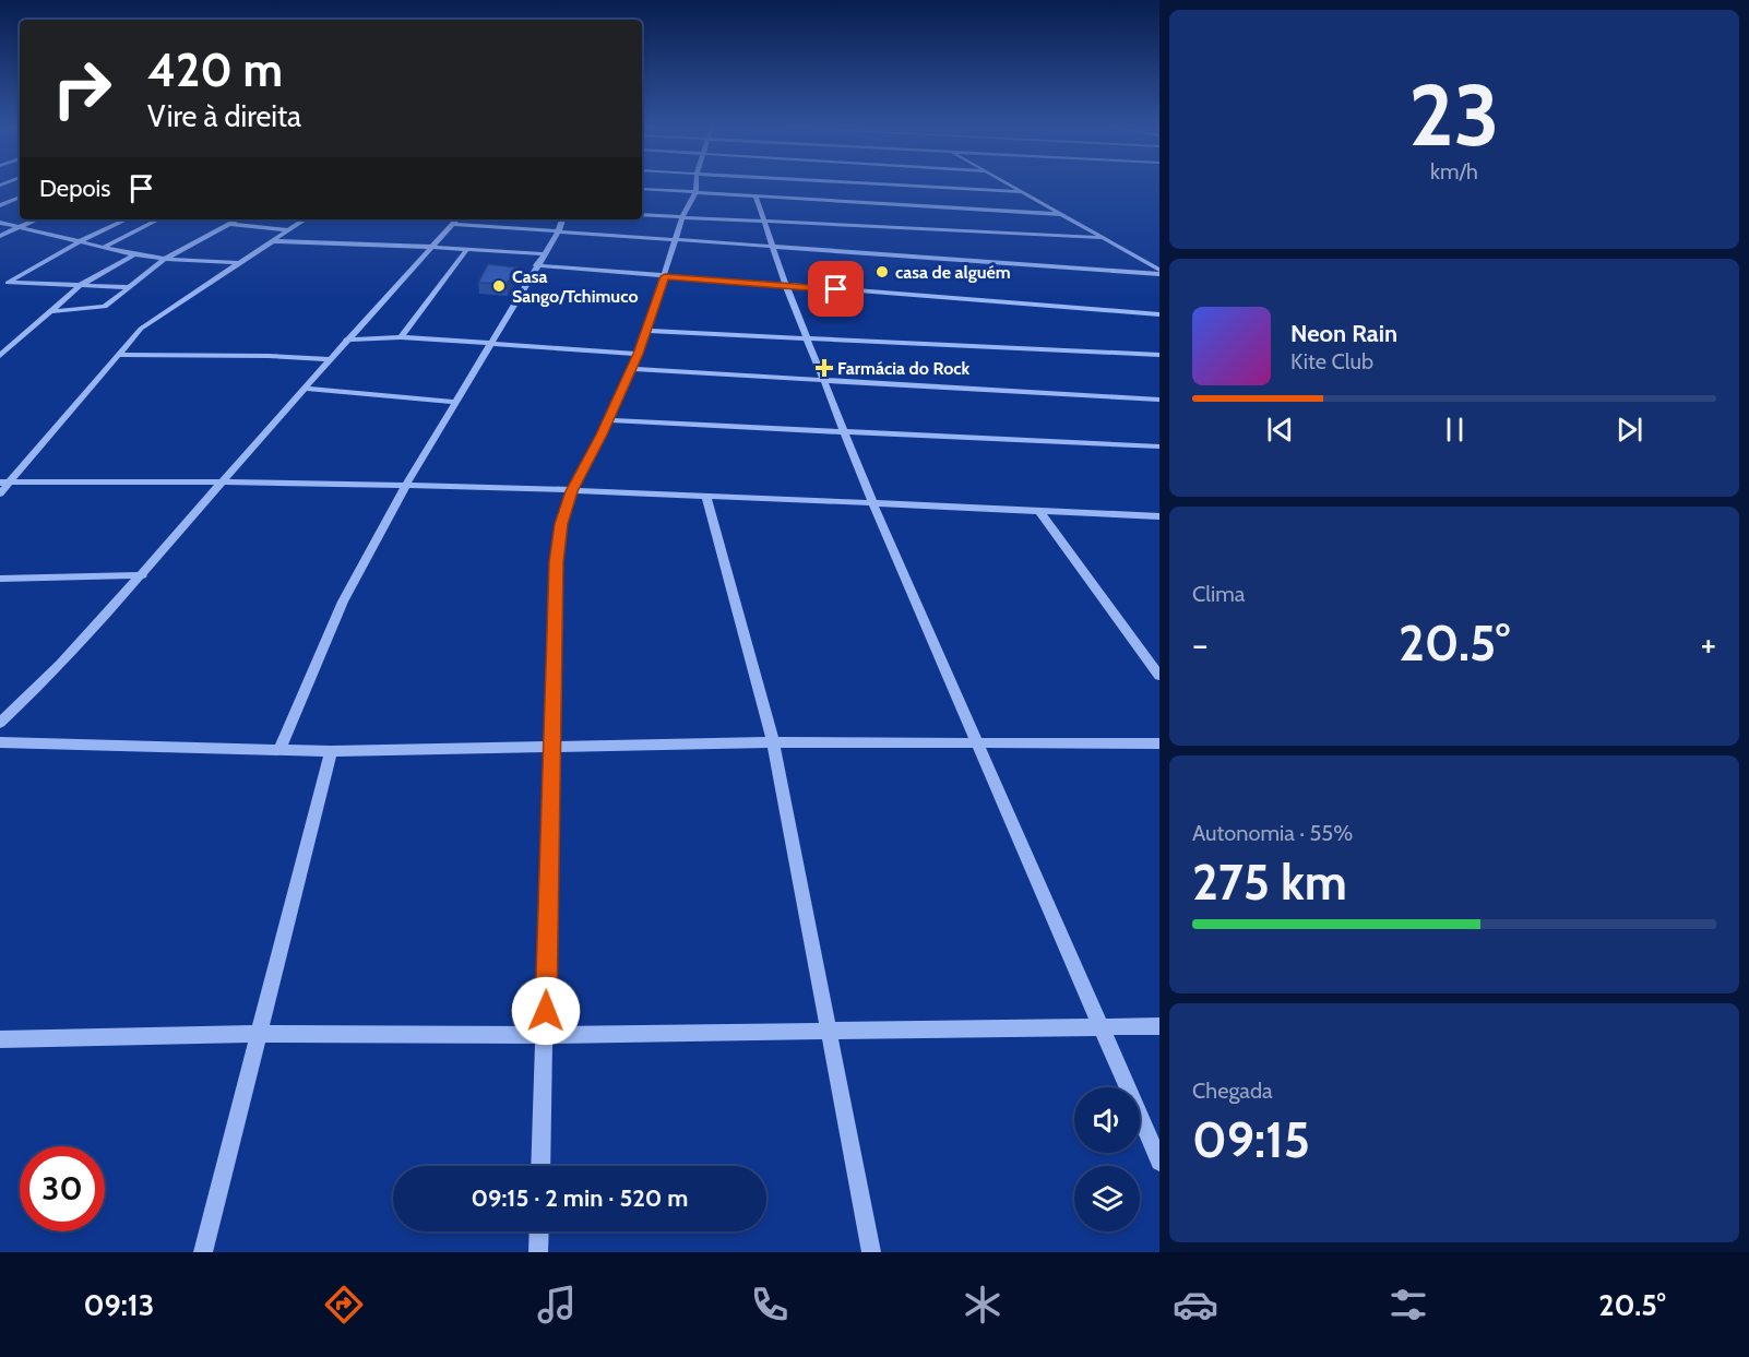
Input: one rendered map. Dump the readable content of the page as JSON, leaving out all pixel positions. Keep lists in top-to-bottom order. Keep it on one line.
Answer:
{"places":{"other":["casa de alguém","Casa Sango/Tchimuco"],"health":["Farmácia do Rock"]},"page":{"tile":[["23","km/h"],"Clima",["Autonomia · 55%","275 km"],["Chegada","09:15"]],"turn":["420 m","Vire à direita"],"then":"Depois","song":["Neon Rain","Kite Club"],"heat":["−","20.5°","+"],"limit":"30","trip":"09:15 · 2 min · 520 m","tabs":["09:13","20.5°"]}}
